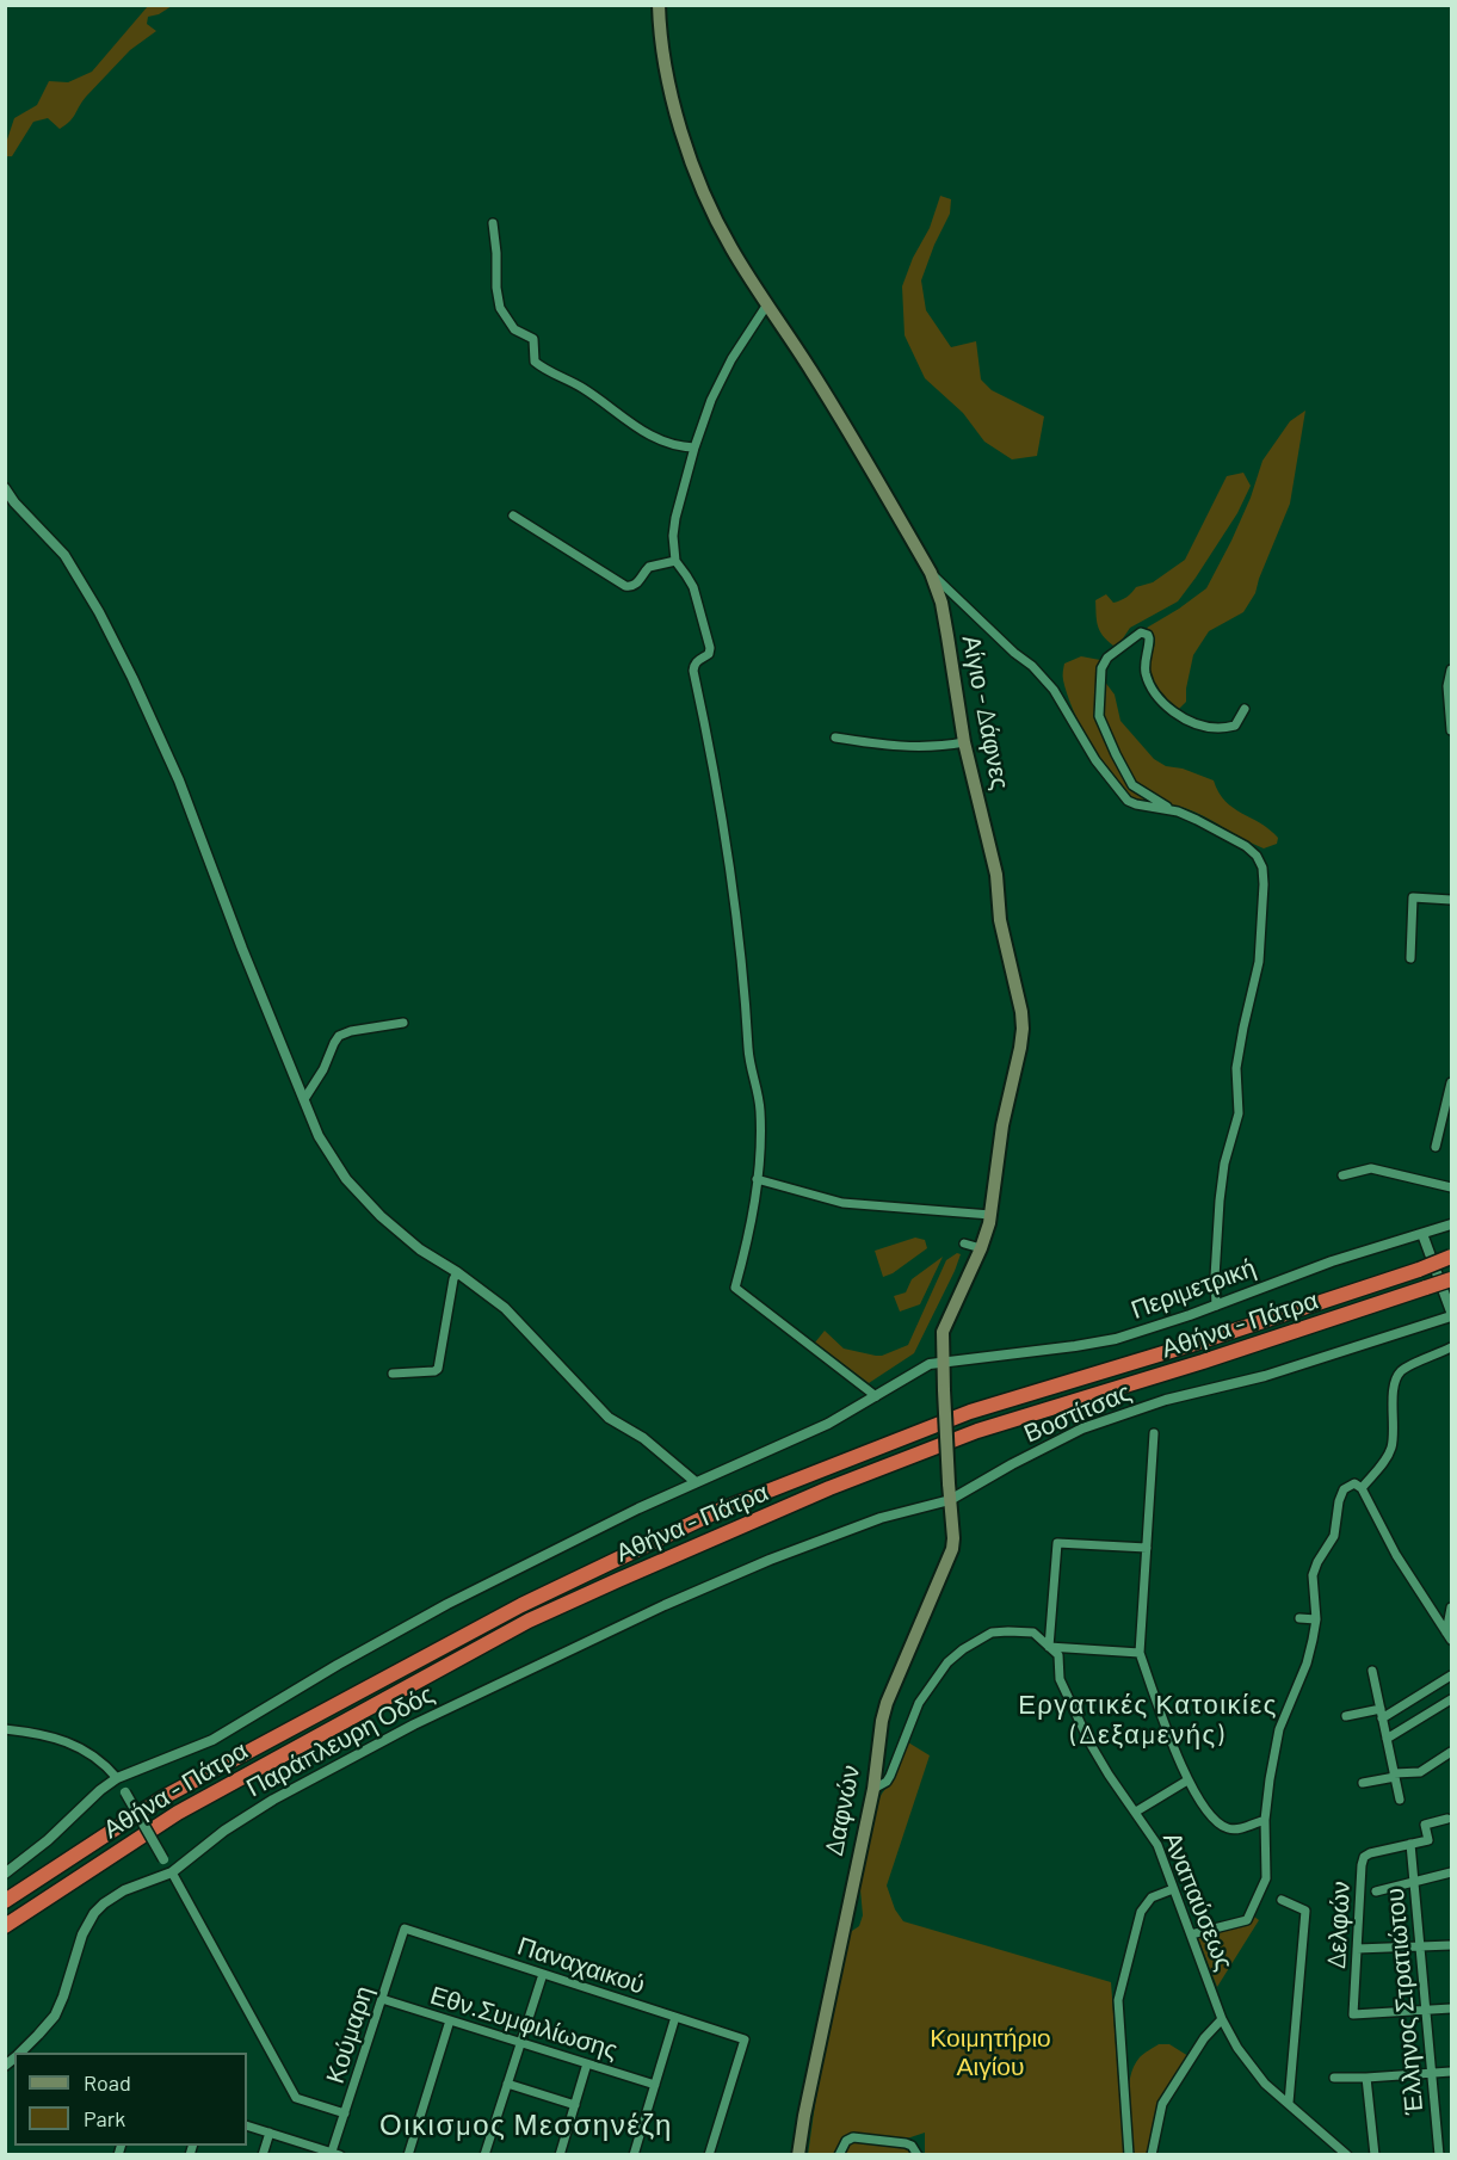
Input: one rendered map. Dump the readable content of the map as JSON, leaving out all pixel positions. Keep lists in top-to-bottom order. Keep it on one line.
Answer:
{"streets":{"highway":["Αθήνα - Πάτρα"],"main road":["Αίγιο - Δάφνες","Δαφνών"],"street":["Περιμετρική","Βοστίτσας","Παράπλευρη Οδός","Αναπαύσεως","Δελφών","Παναχαικού","Έλληνος Στρατιώτου","Εθν.Συμφιλίωσης","Κούμαρη"]},"crossings":[["Αίγιο - Δάφνες","Περιμετρική"],["Αίγιο - Δάφνες","Δαφνών"],["Βοστίτσας","Παράπλευρη Οδός"],["Βοστίτσας","Δαφνών"],["Δελφών","Έλληνος Στρατιώτου"],["Παναχαικού","Κούμαρη"],["Εθν.Συμφιλίωσης","Κούμαρη"]],"districts":["Εργατικές Κατοικίες (Δεξαμενής)","Οικισμος Μεσσηνέζη"],"parks":["Κοιμητήριο Αιγίου"],"legend":["Road","Park"]}
